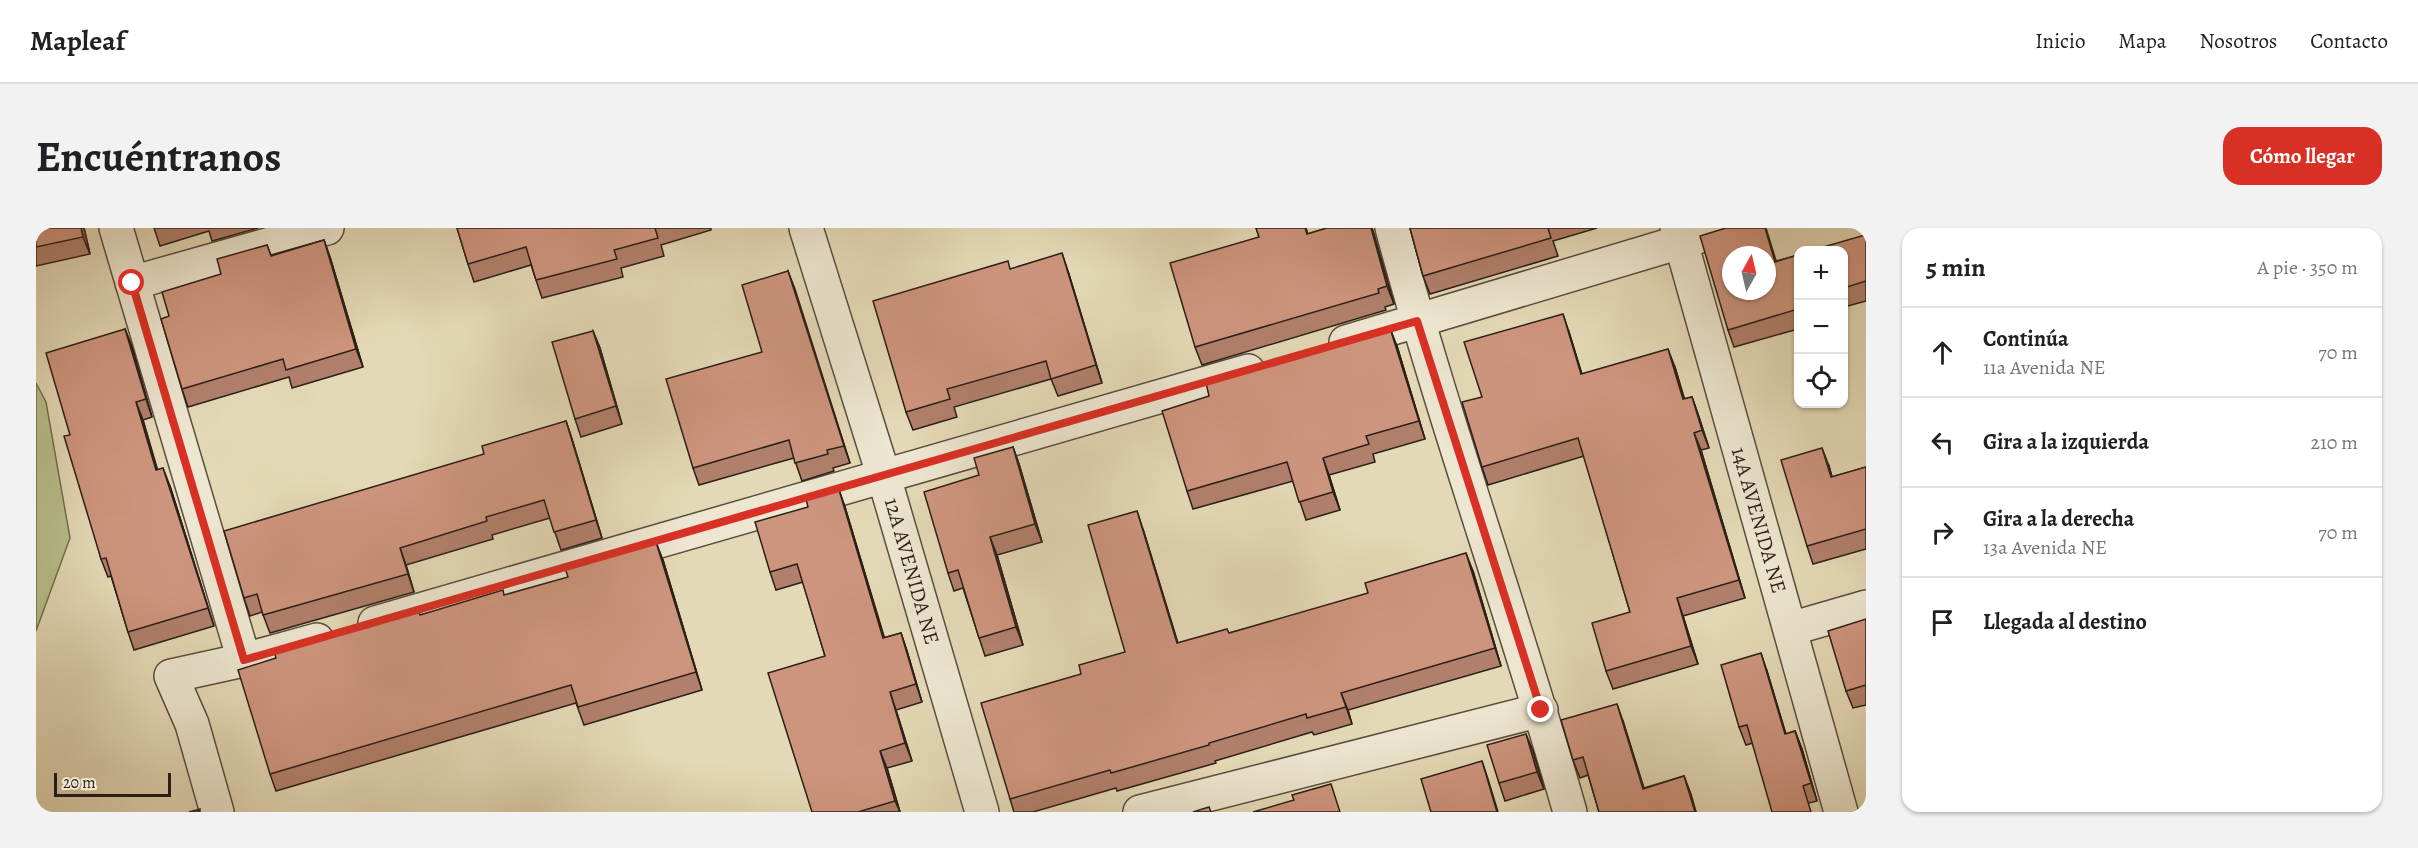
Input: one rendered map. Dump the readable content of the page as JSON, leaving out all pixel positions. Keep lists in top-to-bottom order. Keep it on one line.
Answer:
{"streets":{"street":["14A AVENIDA NE","12A AVENIDA NE"]},"scale_bar":"20 m","north":"top","page":{"header":"Mapleaf","nav":["Inicio","Mapa","Nosotros","Contacto"],"buttons":"Cómo llegar","title":"Encuéntranos","heading":["5 min","A pie · 350 m"],"map_buttons":["+","−"],"list":[["Continúa","11a Avenida NE","70 m"],["Gira a la izquierda","210 m"],["Gira a la derecha","13a Avenida NE","70 m"],"Llegada al destino"],"scale":"20 m"}}
